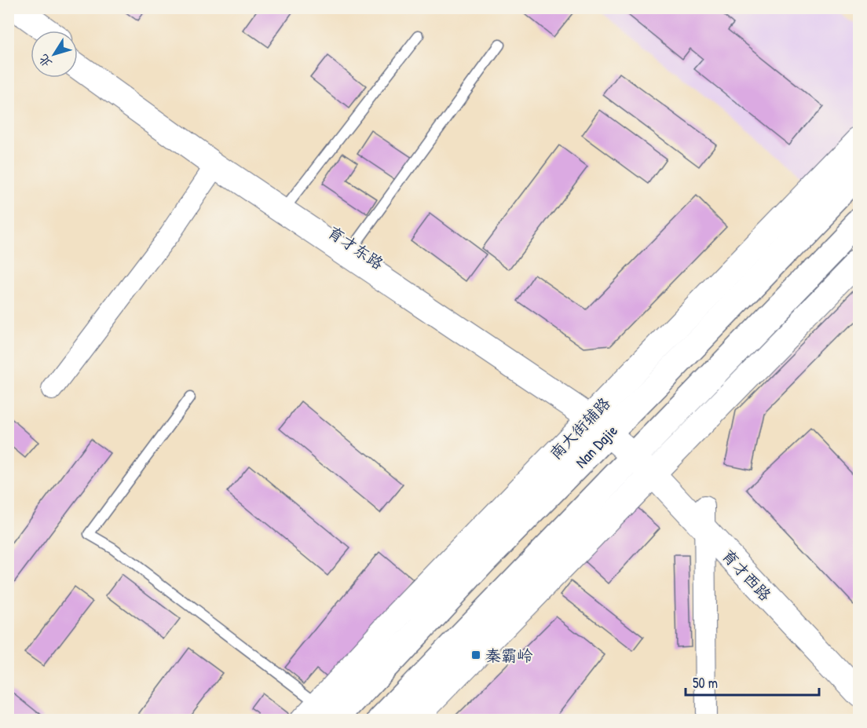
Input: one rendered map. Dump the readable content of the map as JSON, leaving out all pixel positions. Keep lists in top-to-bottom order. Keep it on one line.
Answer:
{"streets":{"main road":["Nan Dajie"],"street":["育才东路","南大街辅路","育才西路"]},"crossings":[["育才东路","南大街辅路"],["育才东路","Nan Dajie"],["育才东路","育才西路"],["南大街辅路","Nan Dajie"]],"places":{"transit":["秦霸岭"]},"scale_bar":"50 m","north":"bottom left"}
